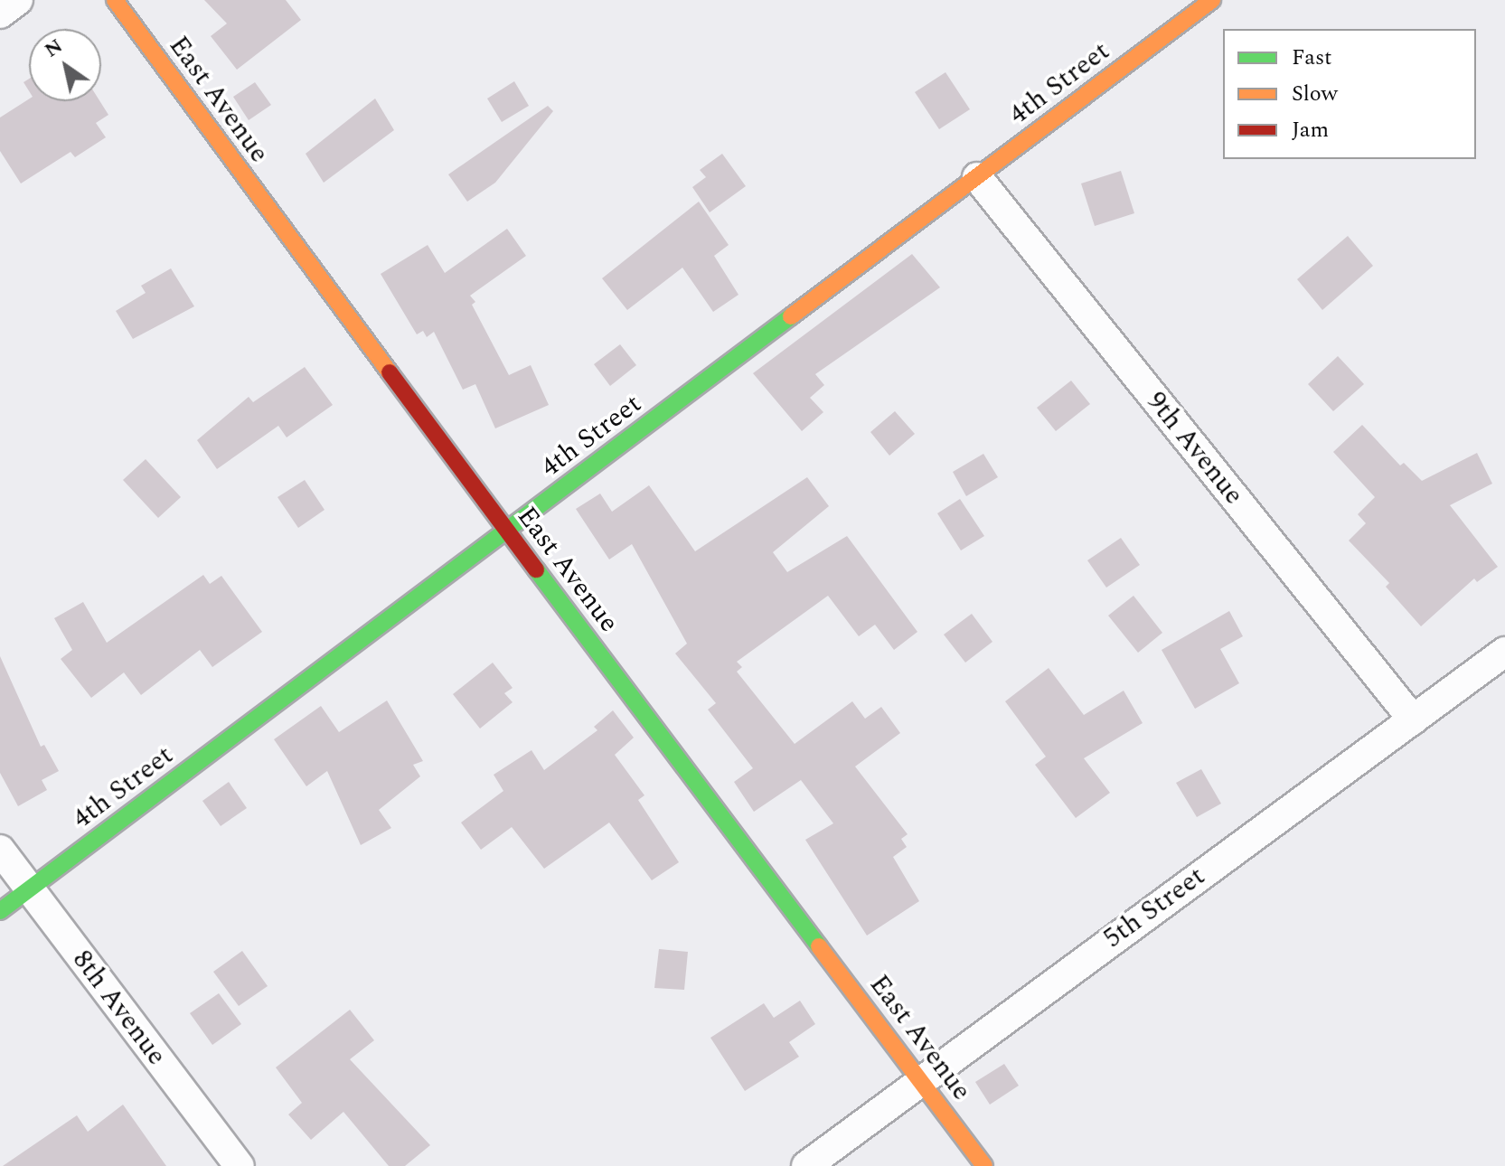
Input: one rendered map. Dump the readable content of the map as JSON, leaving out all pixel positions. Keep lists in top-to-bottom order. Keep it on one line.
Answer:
{"streets":{"street":["4th Street","East Avenue","9th Avenue","5th Street","8th Avenue"]},"crossings":[["4th Street","East Avenue"],["4th Street","9th Avenue"],["4th Street","8th Avenue"],["East Avenue","5th Street"],["9th Avenue","5th Street"]],"legend":["Fast","Slow","Jam"],"north":"top left"}
